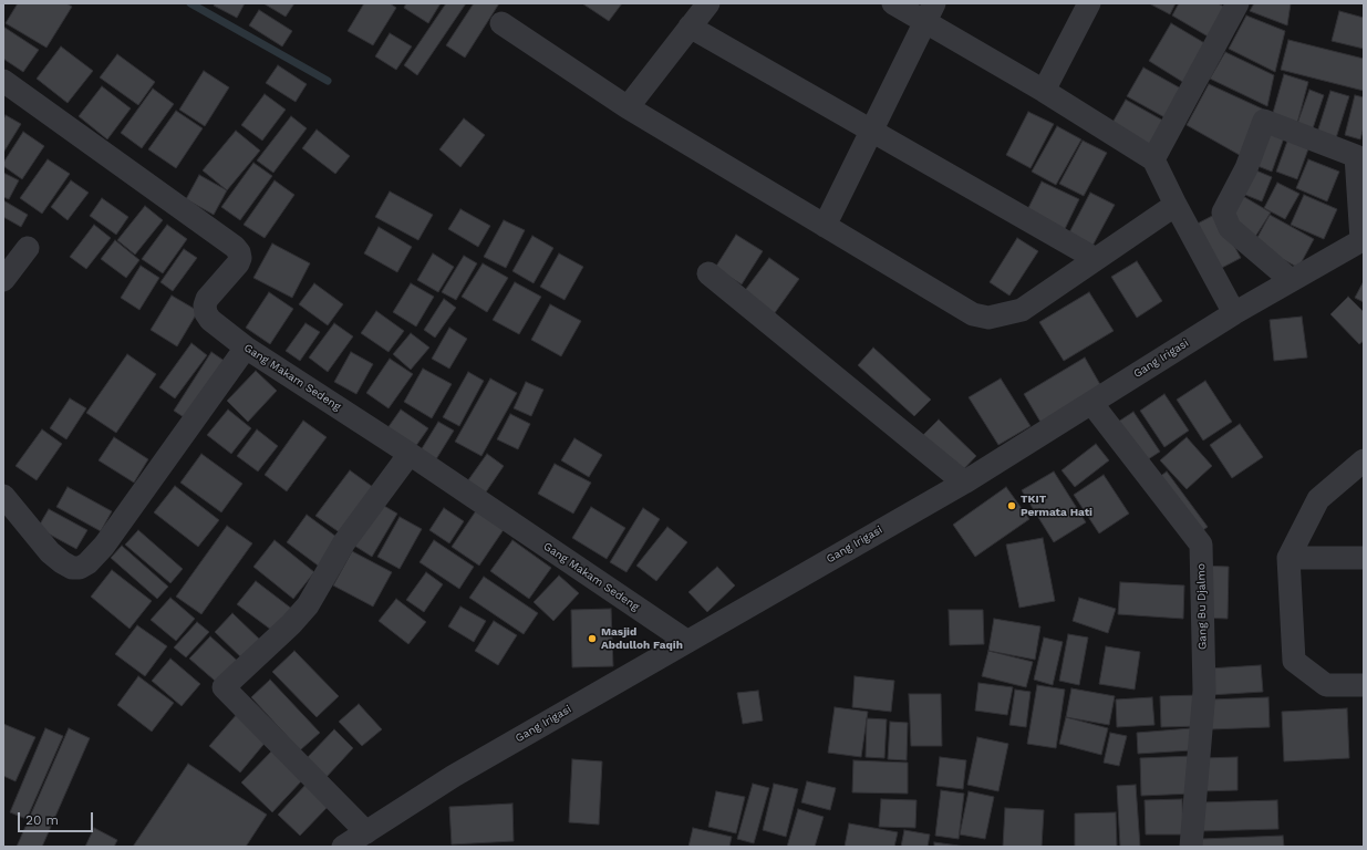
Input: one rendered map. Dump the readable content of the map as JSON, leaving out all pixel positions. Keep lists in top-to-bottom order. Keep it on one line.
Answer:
{"streets":{"street":["Gang Irigasi","Gang Makam Sedeng","Gang Bu Djalmo"]},"crossings":[["Gang Irigasi","Gang Makam Sedeng"],["Gang Irigasi","Gang Bu Djalmo"]],"places":["TKIT Permata Hati","Masjid Abdulloh Faqih"],"scale_bar":"20 m"}
